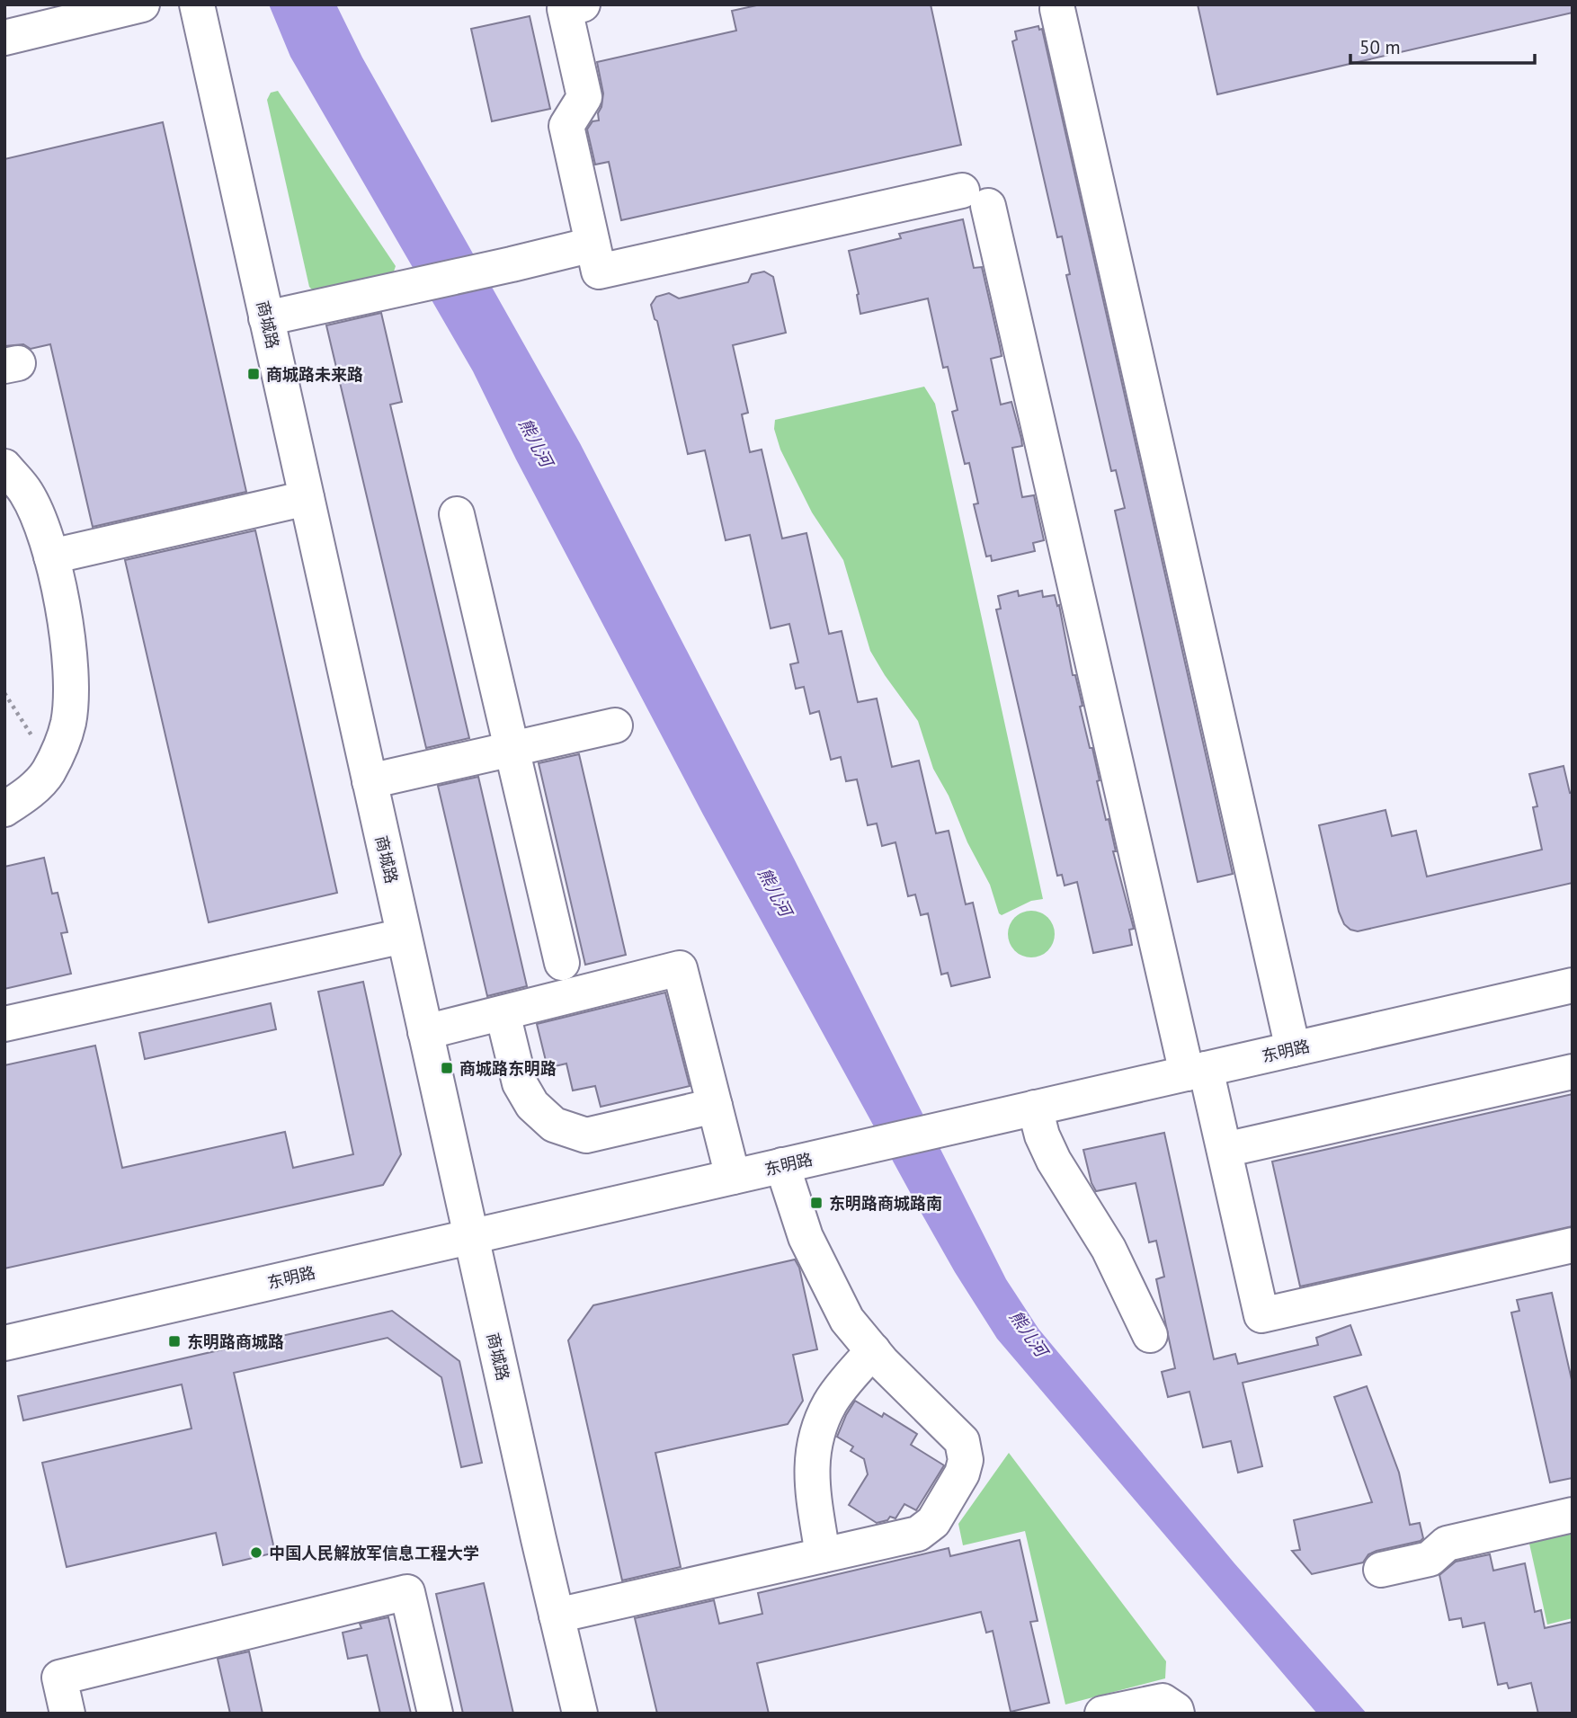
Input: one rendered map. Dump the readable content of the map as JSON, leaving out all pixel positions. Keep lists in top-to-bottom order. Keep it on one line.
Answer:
{"streets":{"street":["商城路","东明路"]},"crossings":[["商城路","东明路"]],"water":["熊儿河"],"places":{"transit":["商城路未来路","商城路东明路","东明路商城路南","东明路商城路"],"other":["中国人民解放军信息工程大学"]},"scale_bar":"50 m"}
